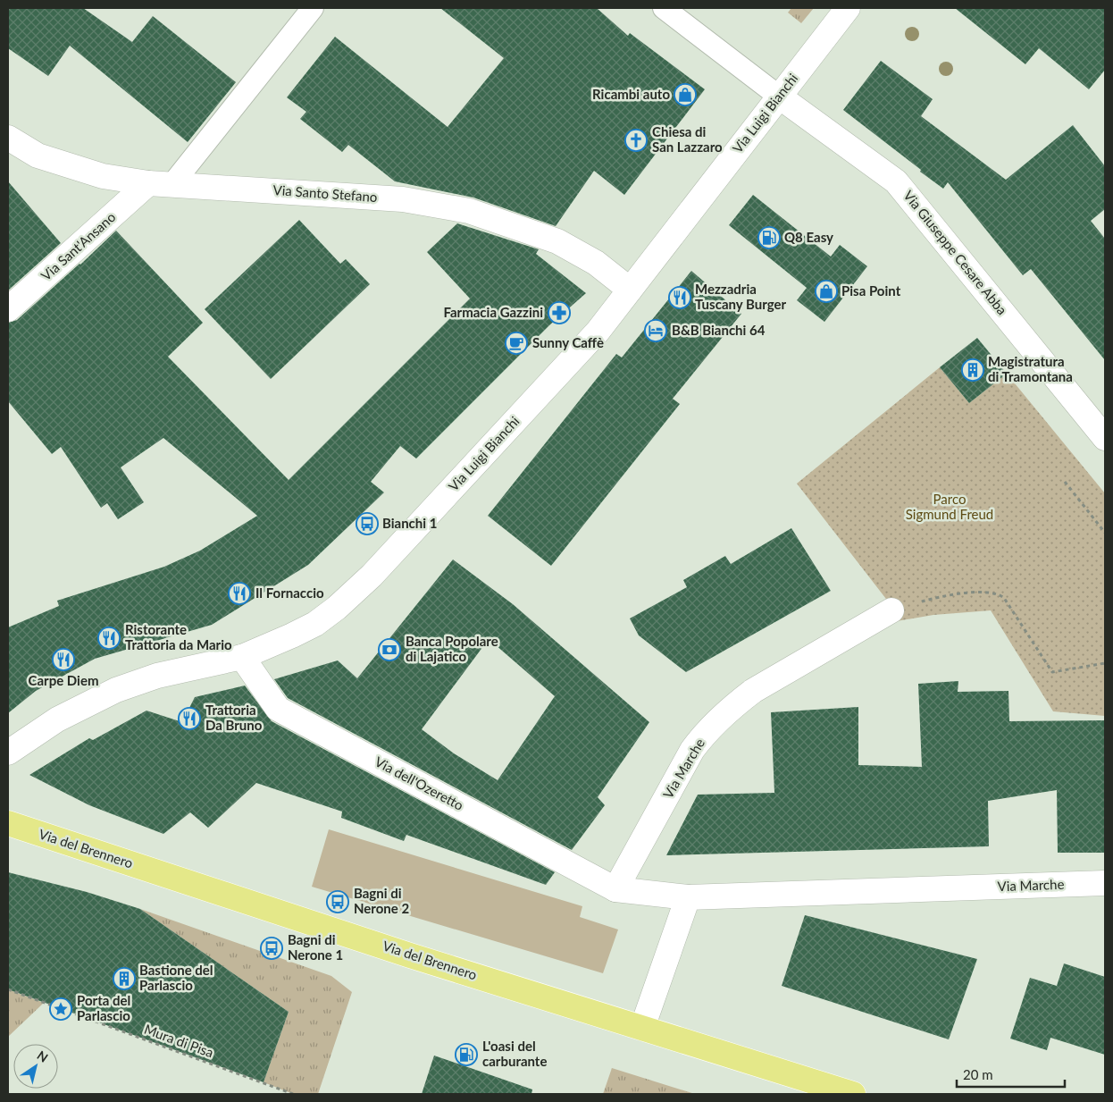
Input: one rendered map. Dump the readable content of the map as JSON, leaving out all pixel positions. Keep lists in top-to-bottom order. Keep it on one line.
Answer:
{"streets":{"main road":["Via del Brennero"],"street":["Via Luigi Bianchi","Via Santo Stefano","Via Sant'Ansano","Via Giuseppe Cesare Abba","Via Marche","Via dell'Ozeretto"],"path":["Mura di Pisa"]},"crossings":[["Via Luigi Bianchi","Via Santo Stefano"],["Via Luigi Bianchi","Via Giuseppe Cesare Abba"],["Via Luigi Bianchi","Via dell'Ozeretto"],["Via Santo Stefano","Via Sant'Ansano"],["Via Marche","Via dell'Ozeretto"]],"parks":["Parco Sigmund Freud"],"places":{"shop":["Ricambi auto","Pisa Point"],"church":["Chiesa di San Lazzaro"],"fuel station":["Q8 Easy","L'oasi del carburante"],"restaurant":["Mezzadria Tuscany Burger","Il Fornaccio","Ristorante Trattoria da Mario","Carpe Diem","Trattoria Da Bruno"],"pharmacy":["Farmacia Gazzini"],"hotel":["B&B Bianchi 64"],"cafe":["Sunny Caffè"],"building":["Magistratura di Tramontana","Bastione del Parlascio"],"bus stop":["Bianchi 1","Bagni di Nerone 2","Bagni di Nerone 1"],"bank":["Banca Popolare di Lajatico"],"place":["Porta del Parlascio"]},"scale_bar":"20 m","north":"top right"}
